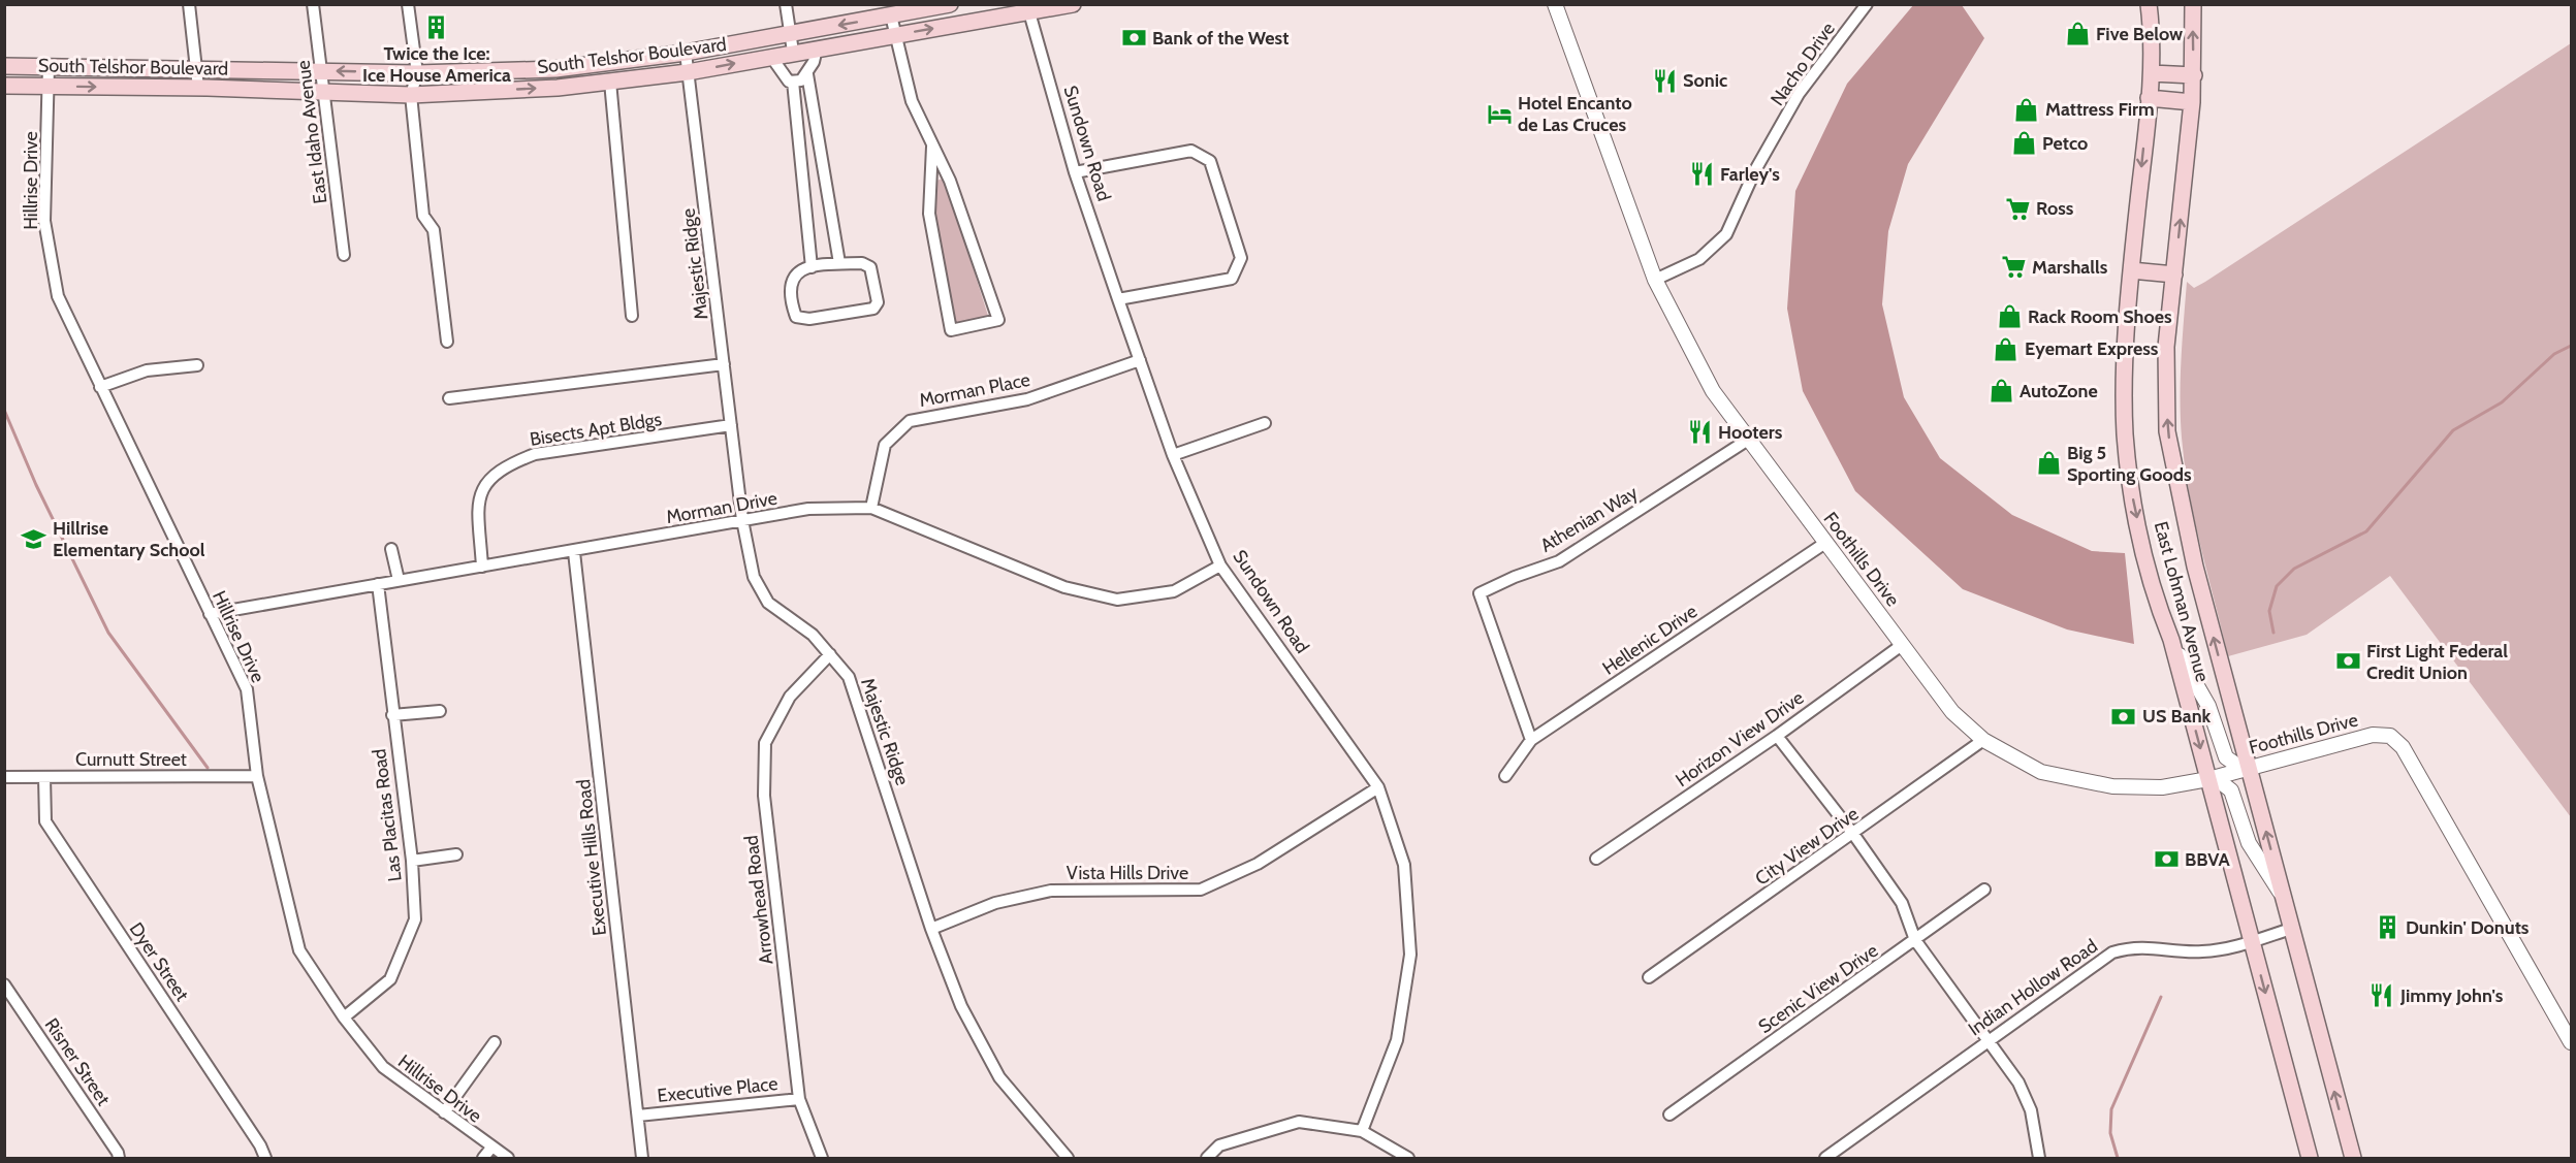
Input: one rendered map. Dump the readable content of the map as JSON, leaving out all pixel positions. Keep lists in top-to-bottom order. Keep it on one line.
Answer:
{"streets":{"main road":["South Telshor Boulevard","East Lohman Avenue"],"street":["Nacho Drive","East Idaho Avenue","Sundown Road","Hillrise Drive","Majestic Ridge","Morman Place","Bisects Apt Bldgs","Morman Drive","Athenian Way","Foothills Drive","Hellenic Drive","Horizon View Drive","Curnutt Street","Las Placitas Road","City View Drive","Executive Hills Road","Vista Hills Drive","Arrowhead Road","Dyer Street","Indian Hollow Road","Scenic View Drive","Risner Street","Executive Place"]},"crossings":[["South Telshor Boulevard","East Idaho Avenue"],["South Telshor Boulevard","Sundown Road"],["South Telshor Boulevard","Hillrise Drive"],["South Telshor Boulevard","Majestic Ridge"],["Nacho Drive","Foothills Drive"],["Sundown Road","Morman Place"],["Sundown Road","Morman Drive"],["Sundown Road","Vista Hills Drive"],["Hillrise Drive","Morman Drive"],["Hillrise Drive","Curnutt Street"],["Hillrise Drive","Las Placitas Road"],["Majestic Ridge","Bisects Apt Bldgs"],["Majestic Ridge","Morman Drive"],["Majestic Ridge","Vista Hills Drive"],["Majestic Ridge","Arrowhead Road"],["Morman Place","Morman Drive"],["Bisects Apt Bldgs","Morman Drive"],["Morman Drive","Las Placitas Road"],["Morman Drive","Executive Hills Road"],["Athenian Way","Foothills Drive"],["Athenian Way","Hellenic Drive"],["Foothills Drive","East Lohman Avenue"],["Foothills Drive","Hellenic Drive"],["Foothills Drive","Horizon View Drive"],["Foothills Drive","City View Drive"],["East Lohman Avenue","Indian Hollow Road"],["Curnutt Street","Dyer Street"],["Executive Hills Road","Executive Place"],["Arrowhead Road","Executive Place"]],"places":{"building":["Twice the Ice: Ice House America","Dunkin' Donuts"],"shop":["Five Below","Mattress Firm","Petco","Rack Room Shoes","Eyemart Express","AutoZone","Big 5 Sporting Goods"],"bank":["Bank of the West","First Light Federal Credit Union","US Bank","BBVA"],"restaurant":["Sonic","Farley's","Hooters","Jimmy John's"],"hotel":["Hotel Encanto de Las Cruces"],"supermarket":["Ross","Marshalls"],"school or university":["Hillrise Elementary School"]}}
